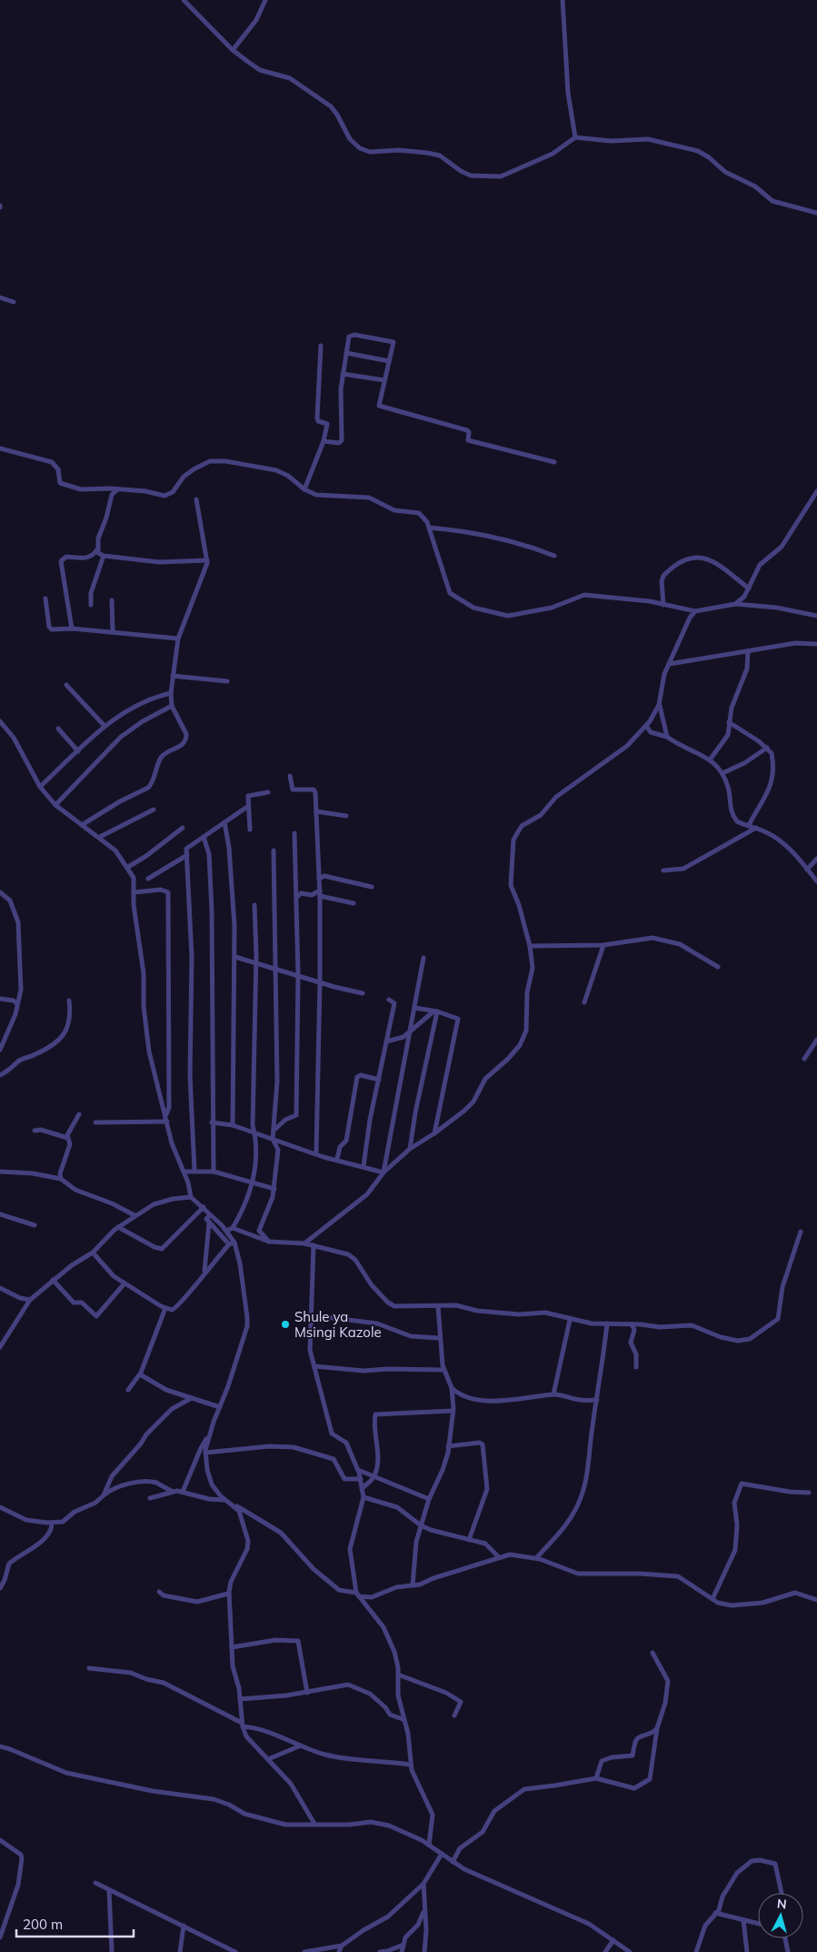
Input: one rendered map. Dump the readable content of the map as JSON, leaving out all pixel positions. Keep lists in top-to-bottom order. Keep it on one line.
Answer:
{"places":["Shule ya Msingi Kazole"],"scale_bar":"200 m","north":"top"}
